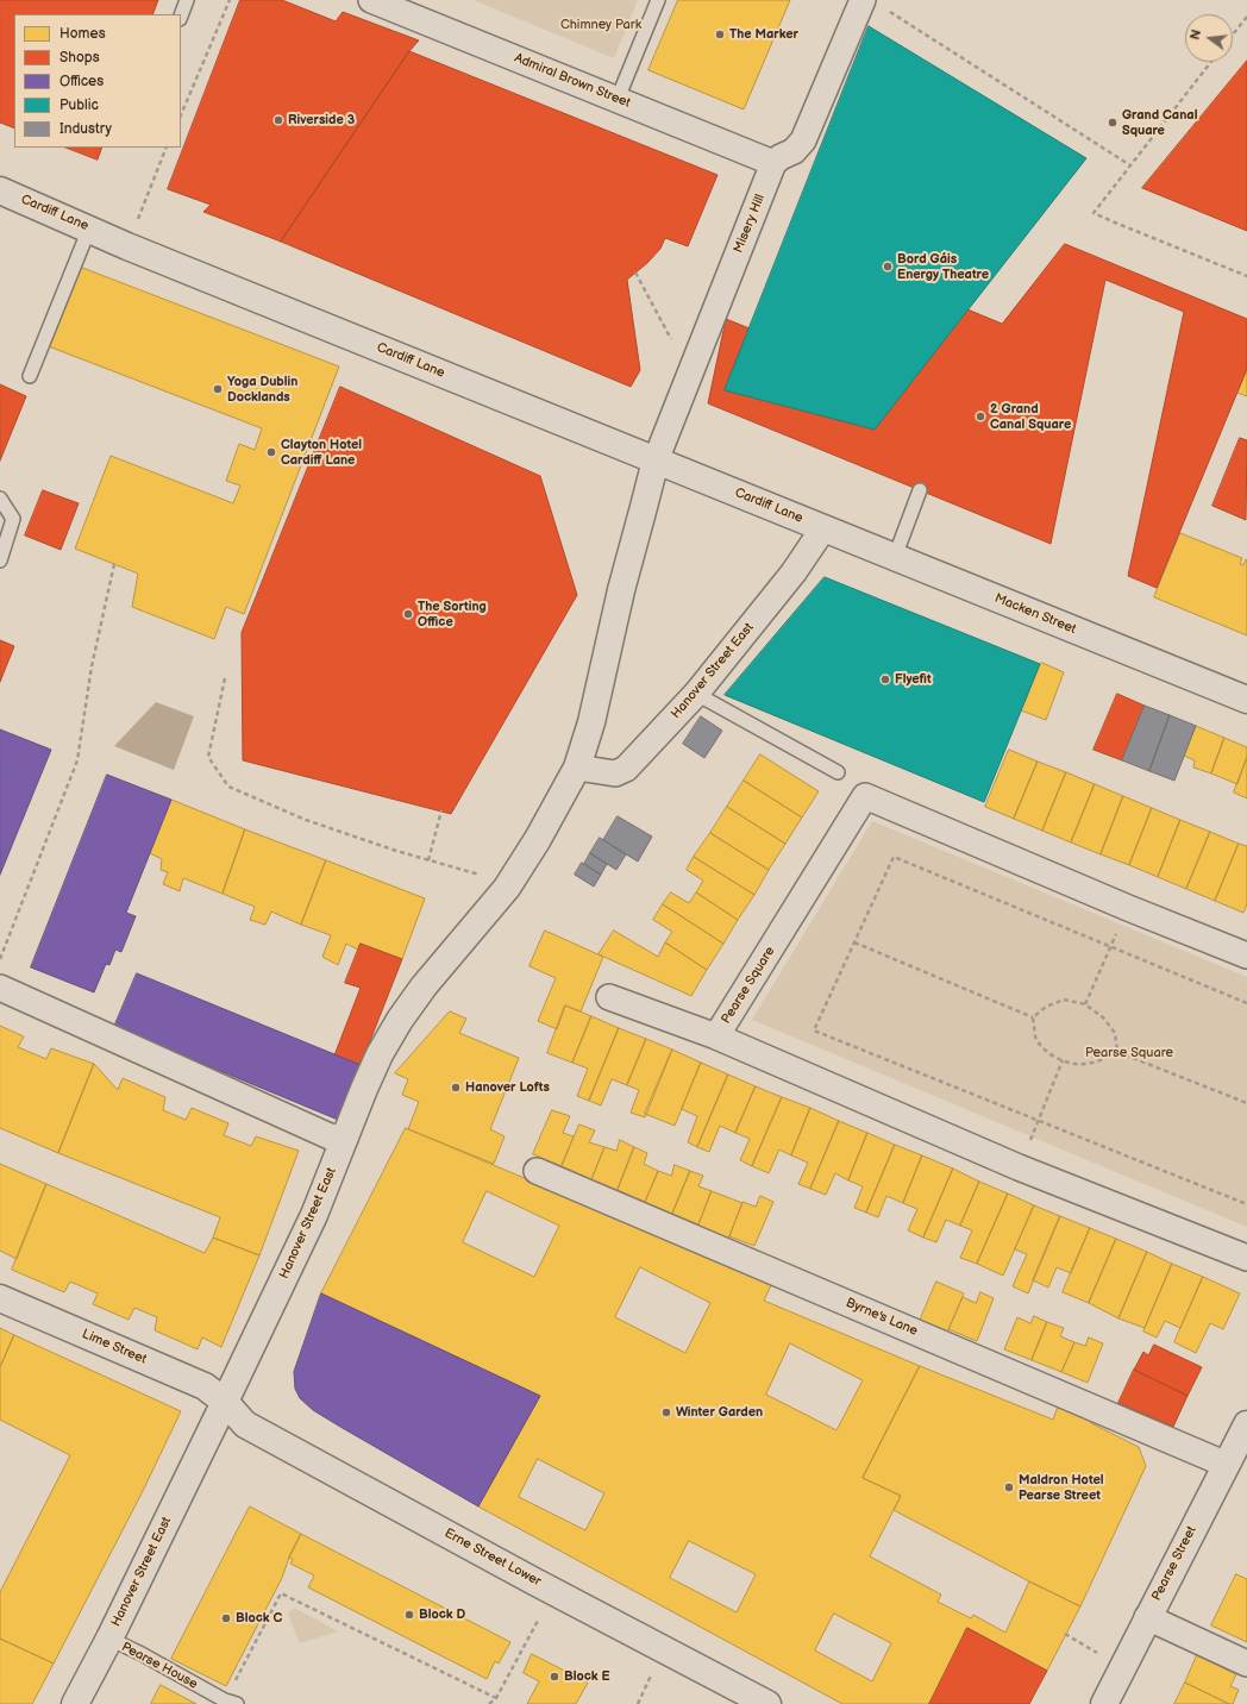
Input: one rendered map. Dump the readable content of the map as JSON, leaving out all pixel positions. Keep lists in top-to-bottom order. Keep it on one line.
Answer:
{"streets":{"street":["Admiral Brown Street","Cardiff Lane","Misery Hill","Macken Street","Hanover Street East","Pearse Square","Byrne's Lane","Lime Street","Erne Street Lower","Pearse Street"],"lane":["Pearse House"]},"crossings":[["Admiral Brown Street","Misery Hill"],["Cardiff Lane","Misery Hill"],["Cardiff Lane","Macken Street"],["Cardiff Lane","Hanover Street East"],["Misery Hill","Hanover Street East"],["Macken Street","Hanover Street East"],["Hanover Street East","Lime Street"],["Hanover Street East","Erne Street Lower"],["Hanover Street East","Pearse House"],["Byrne's Lane","Pearse Street"],["Lime Street","Erne Street Lower"]],"parks":["Chimney Park","Pearse Square"],"places":["The Marker","Riverside 3","Grand Canal Square","Bord Gáis Energy Theatre","Yoga Dublin Docklands","2 Grand Canal Square","Clayton Hotel Cardiff Lane","The Sorting Office","Flyefit","Hanover Lofts","Winter Garden","Maldron Hotel Pearse Street","Block D","Block C","Block E"],"legend":["Homes","Shops","Offices","Public","Industry"],"north":"left"}
